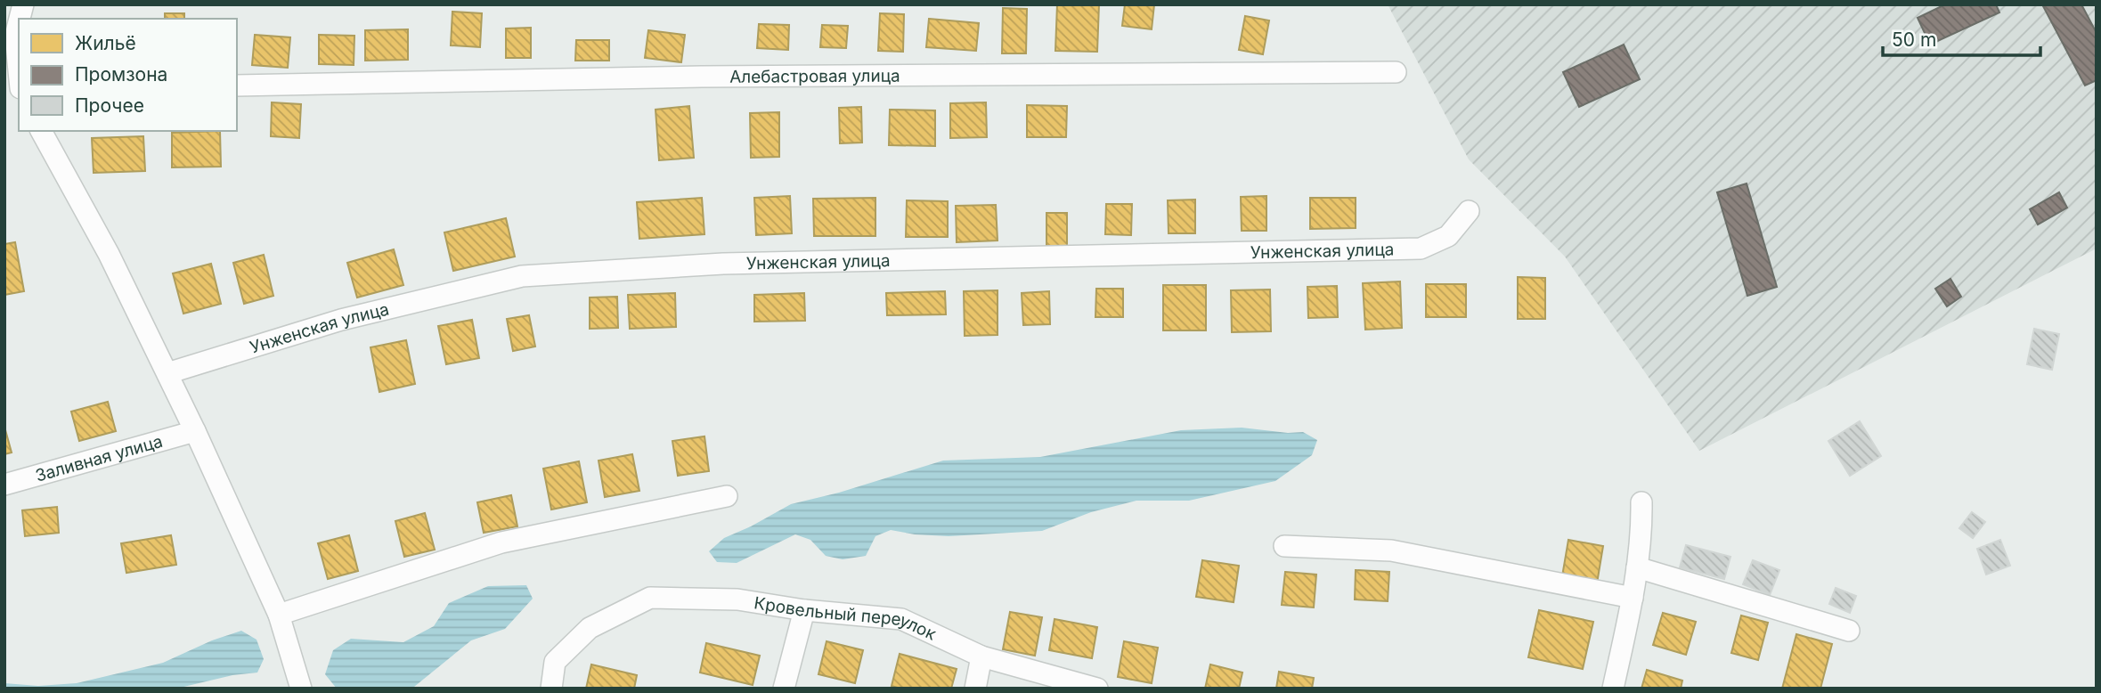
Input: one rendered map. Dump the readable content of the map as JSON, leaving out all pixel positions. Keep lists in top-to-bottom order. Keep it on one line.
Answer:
{"streets":{"street":["Алебастровая улица","Унженская улица","Заливная улица","Кровельный переулок"]},"legend":["Жильё","Промзона","Прочее"],"scale_bar":"50 m"}
